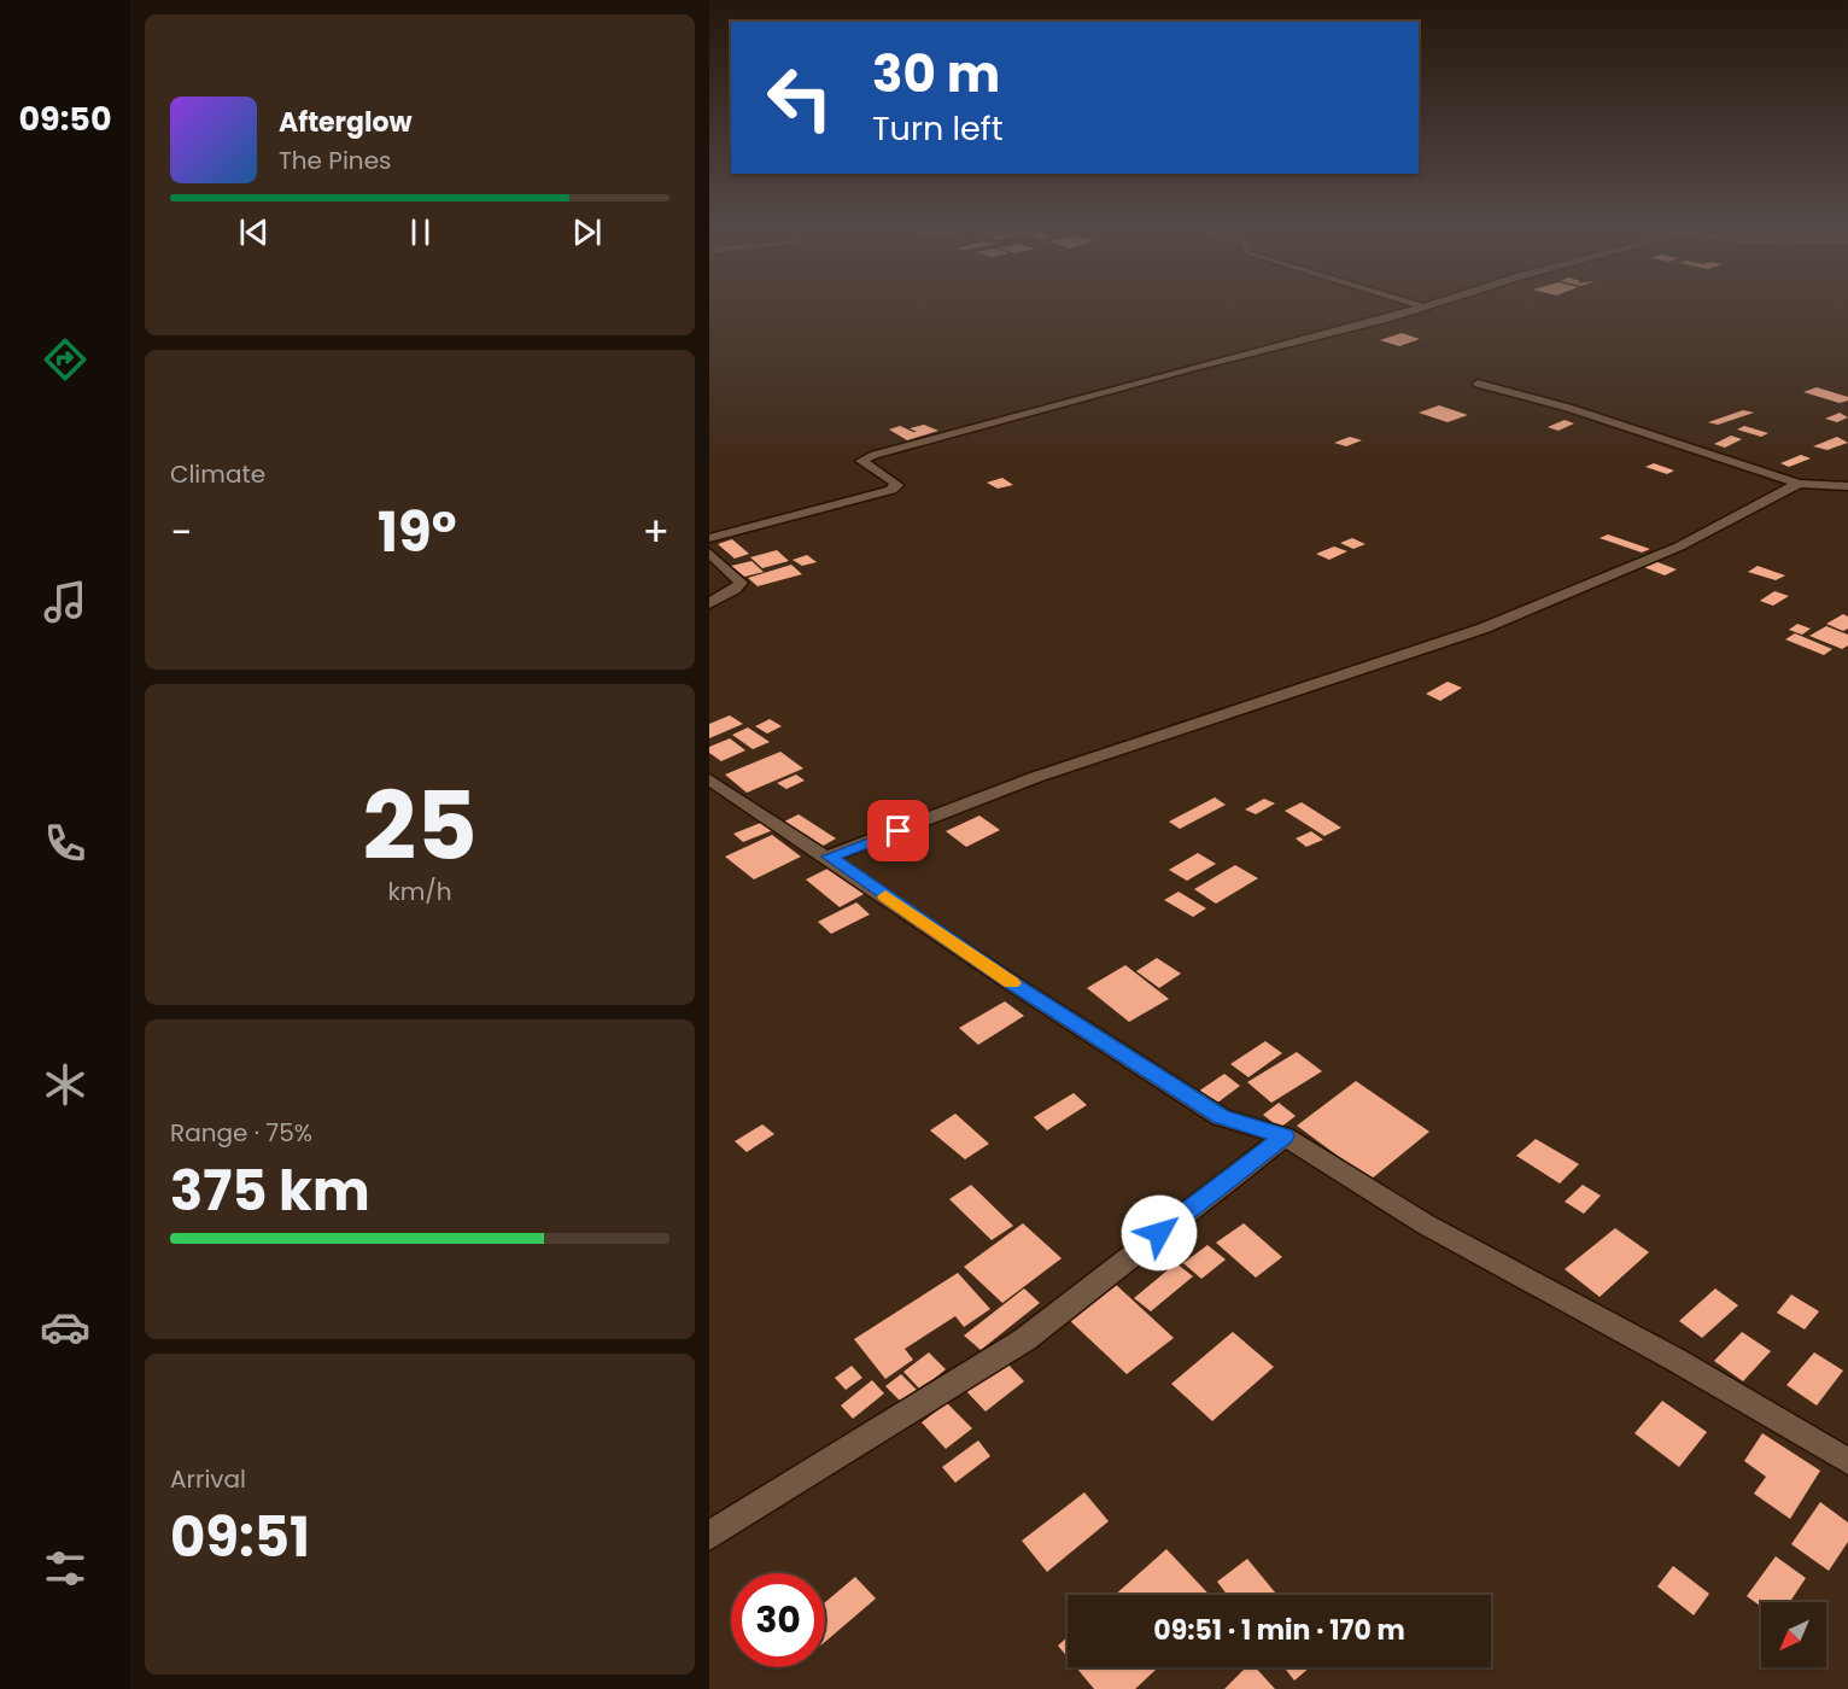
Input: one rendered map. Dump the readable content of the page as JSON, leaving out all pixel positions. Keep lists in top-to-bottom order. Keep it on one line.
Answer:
{"north":"bottom left","page":{"tabs":"09:50","turn":["30 m","Turn left"],"song":["Afterglow","The Pines"],"tile":["Climate",["25","km/h"],["Range · 75%","375 km"],["Arrival","09:51"]],"heat":["−","19°","+"],"limit":"30","trip":"09:51 · 1 min · 170 m"}}
